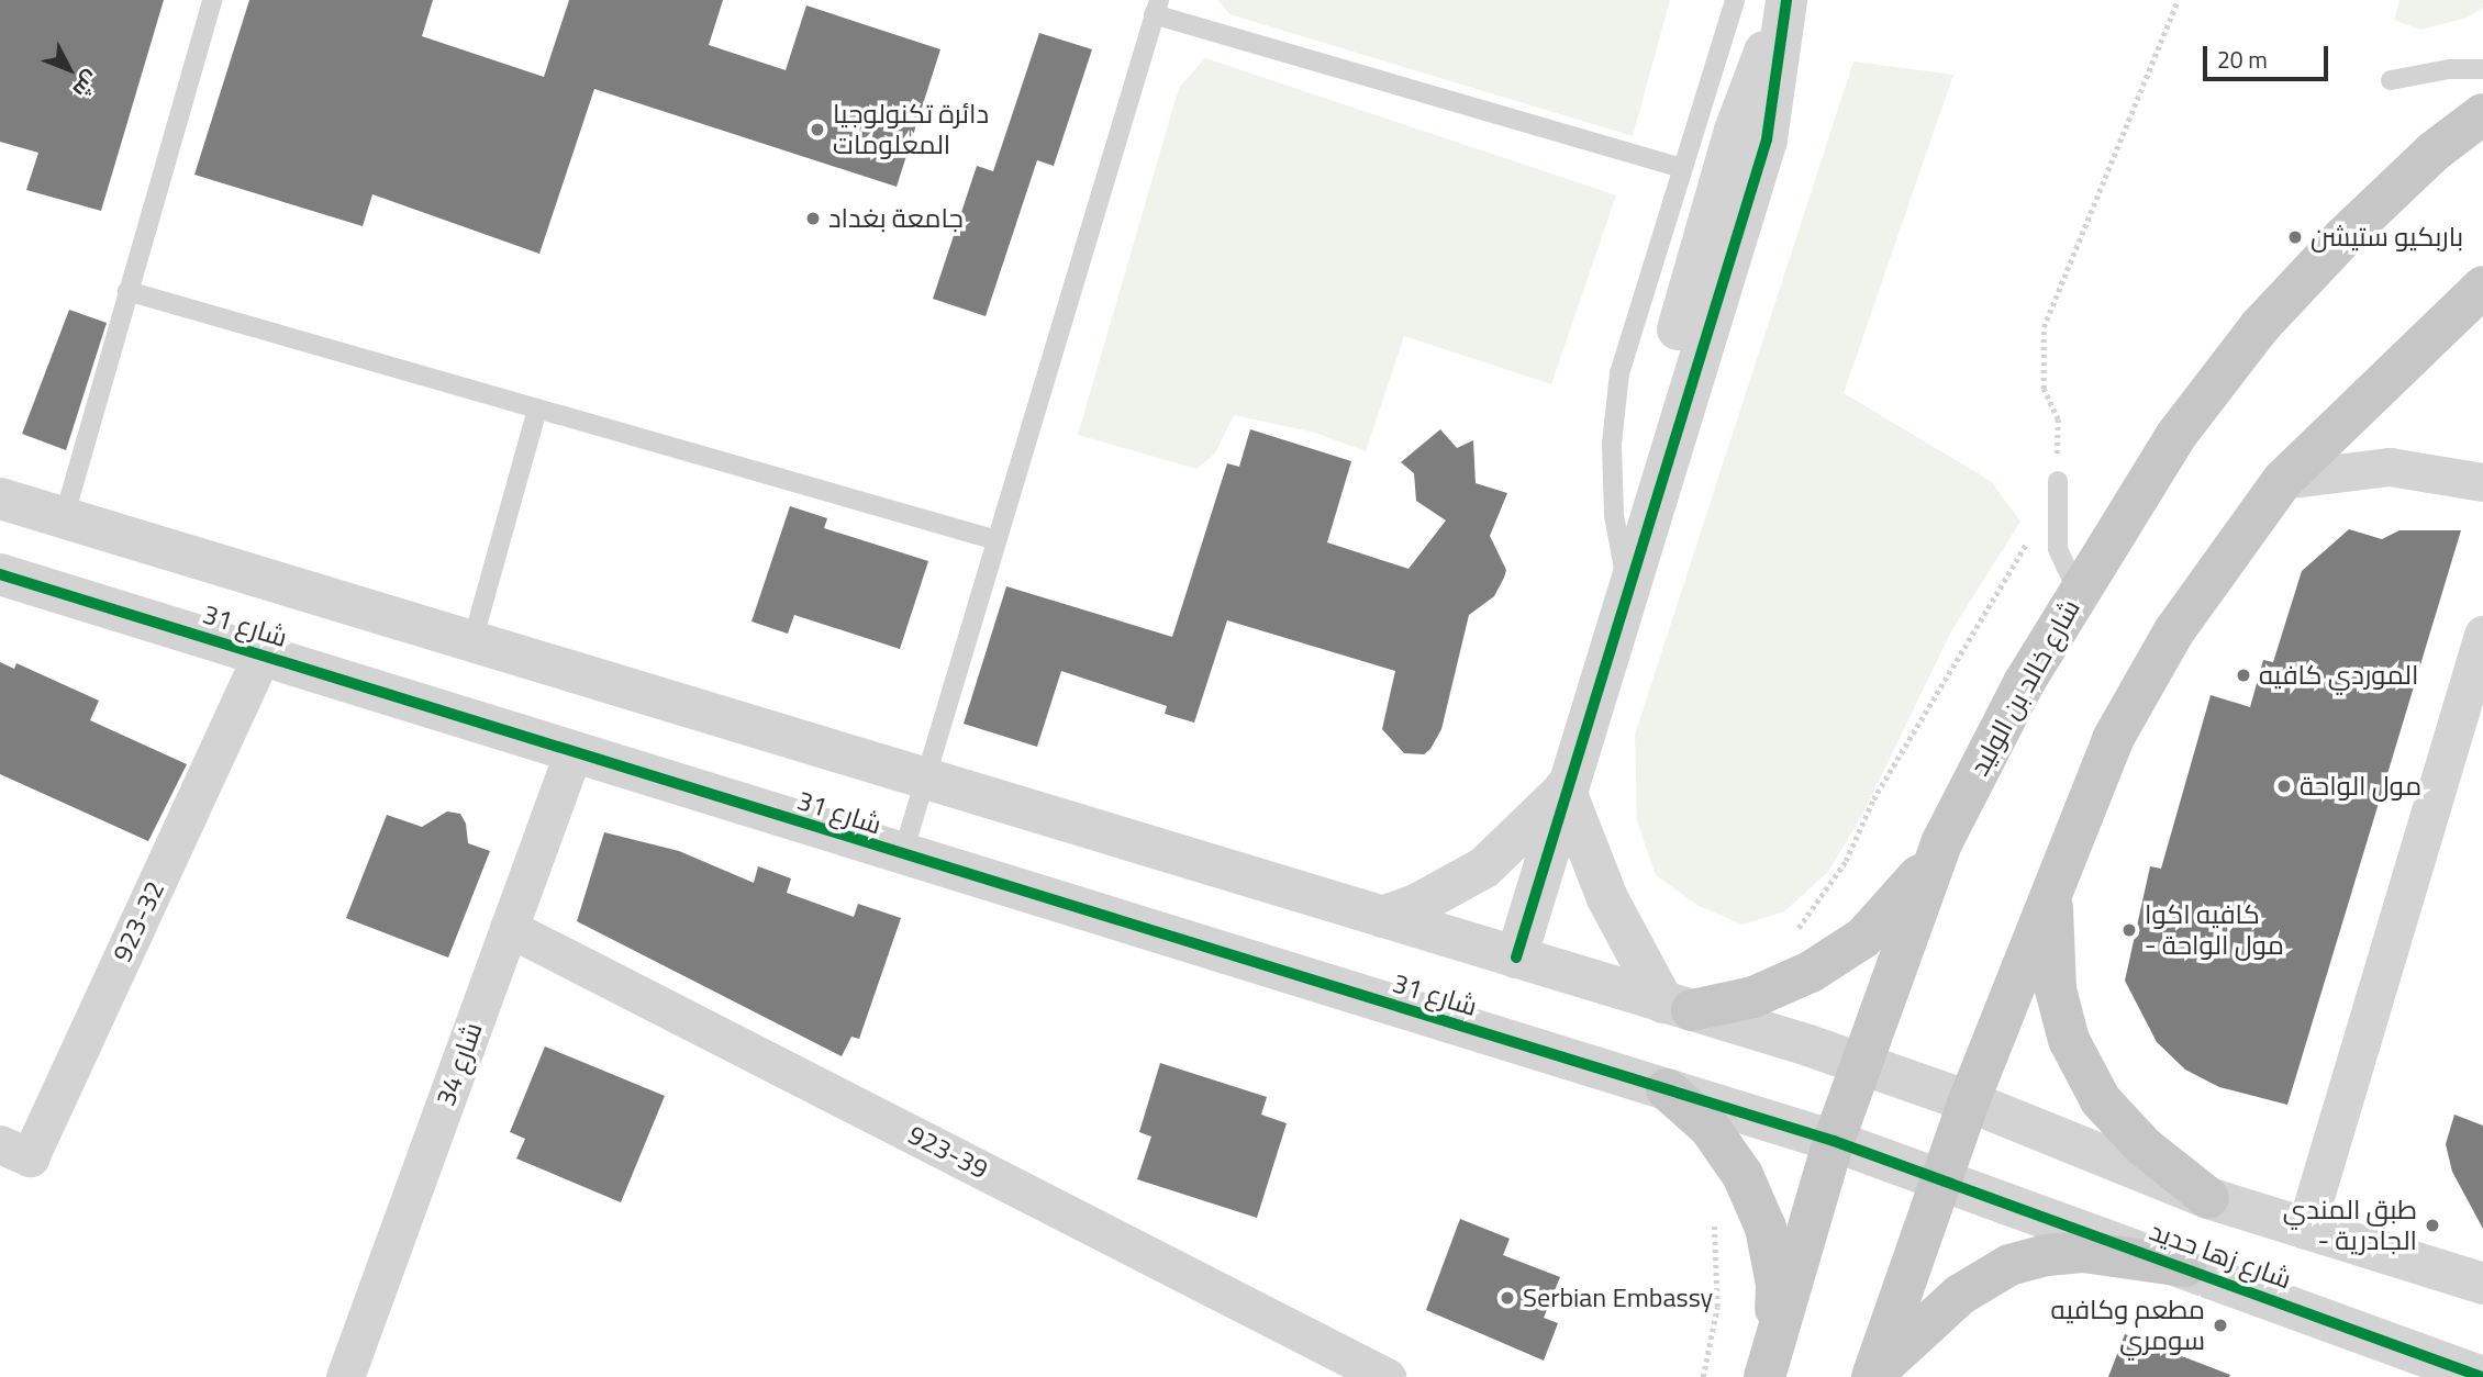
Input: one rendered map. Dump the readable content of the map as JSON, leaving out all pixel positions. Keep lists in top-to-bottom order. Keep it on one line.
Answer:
{"streets":{"main road":["شارع خالد بن الوليد"],"street":["شارع 31","923-32","شارع 34","923-39","شارع زها حديد"]},"crossings":[["شارع 31","شارع خالد بن الوليد"],["شارع 31","923-32"],["شارع 31","شارع 34"],["شارع 31","شارع زها حديد"],["شارع خالد بن الوليد","شارع زها حديد"],["شارع 34","923-39"]],"places":["دائرة تكنولوجيا المعلومات","جامعة بغداد","باربكيو ستيشن","الموردي كافيه","مول الواحة","كافيه اكوا - مول الواحة","طبق المندي - الجادرية","Serbian Embassy","مطعم وكافيه سومري"],"scale_bar":"20 m","north":"bottom right"}
